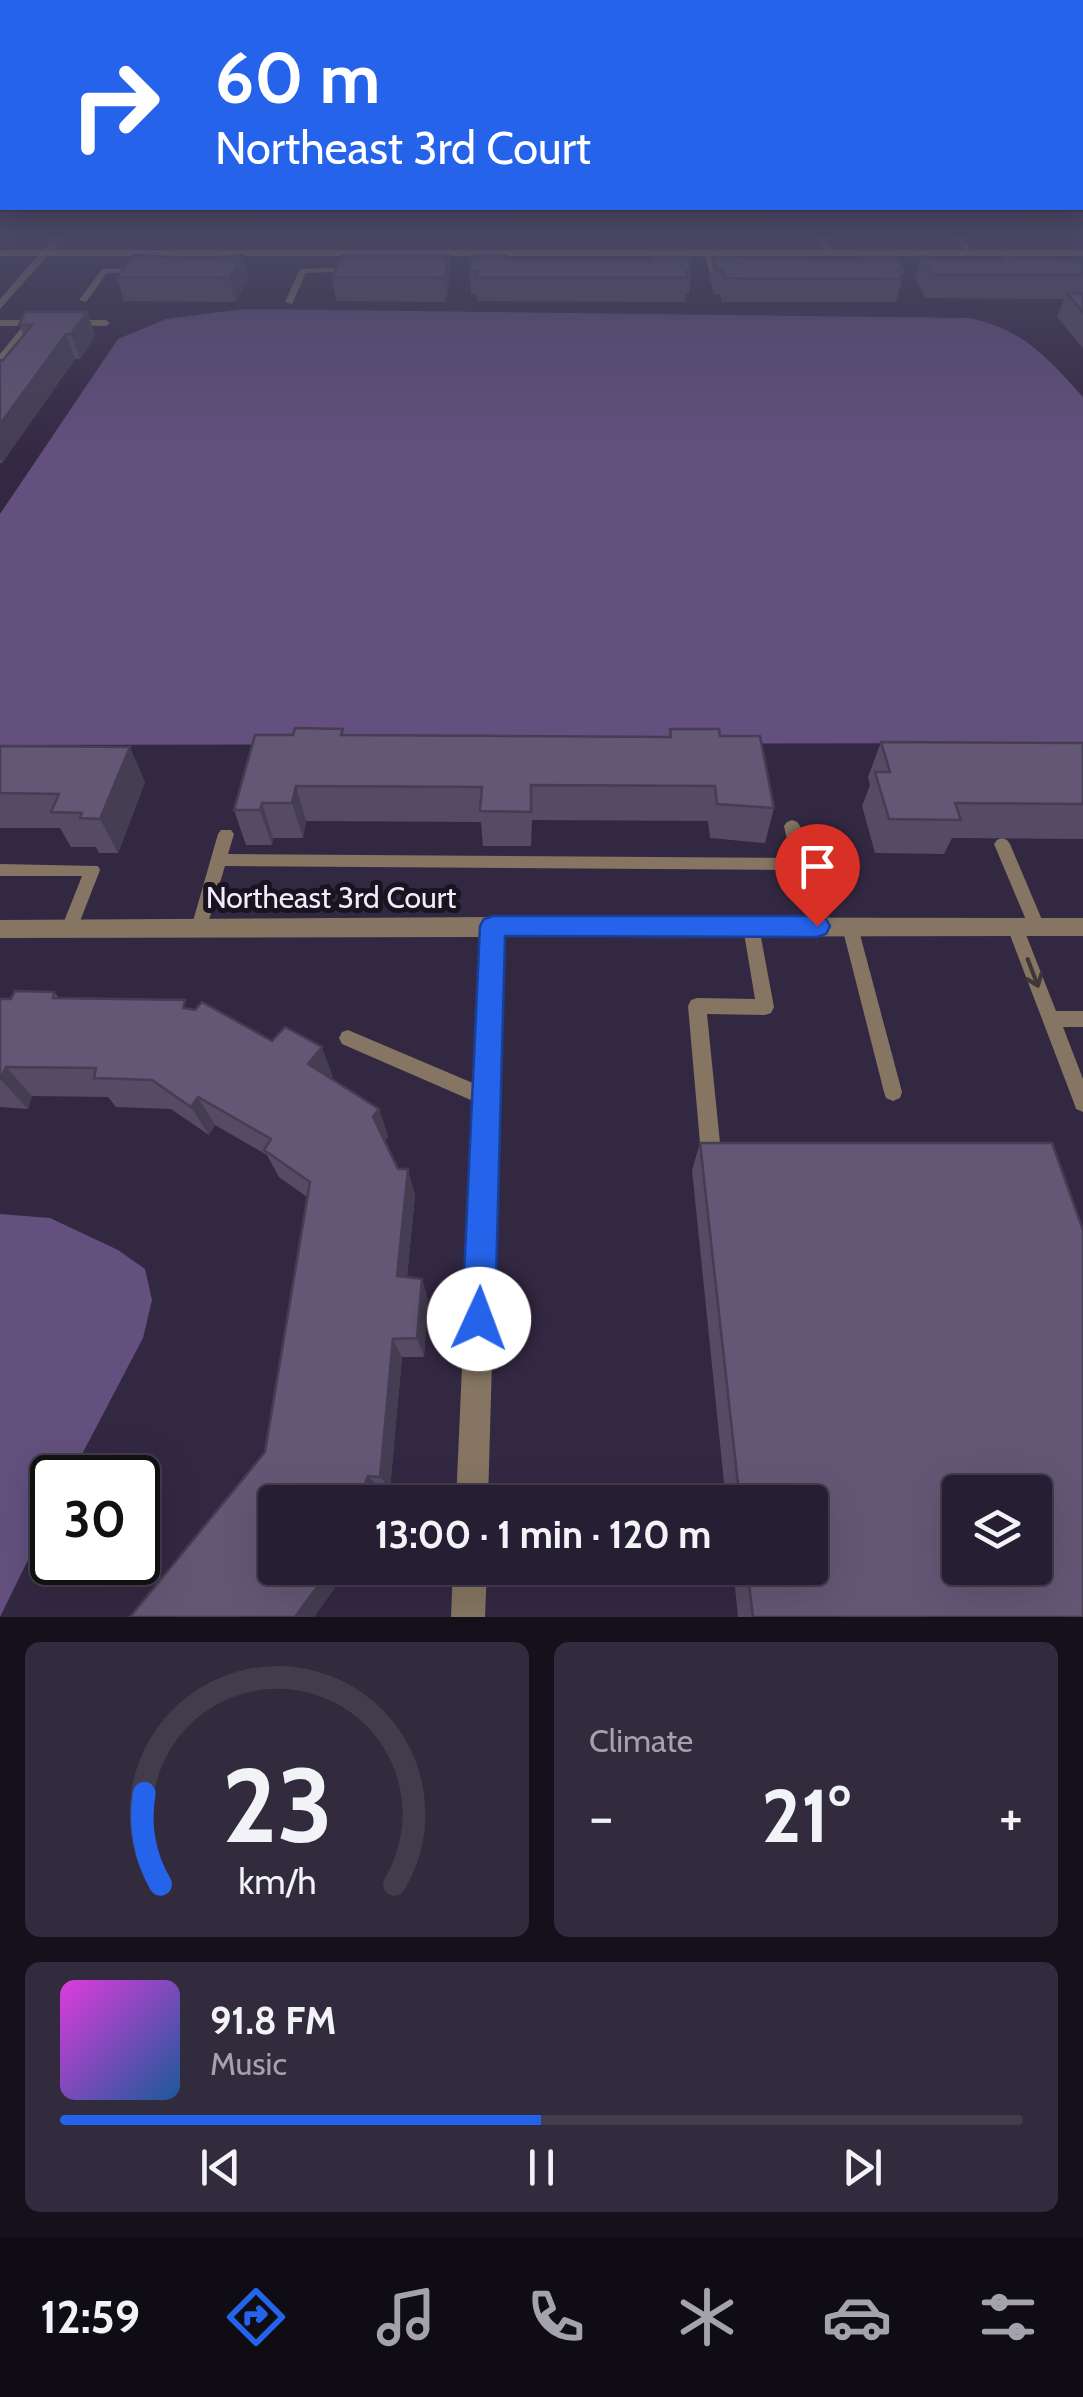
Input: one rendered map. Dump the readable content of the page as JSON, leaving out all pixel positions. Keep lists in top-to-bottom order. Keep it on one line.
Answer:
{"streets":{"street":["Northeast 3rd Court"]},"page":{"turn":["60 m","Northeast 3rd Court"],"limit":"30","trip":"13:00 · 1 min · 120 m","tile":"Climate","heat":["−","21°","+"],"song":["91.8 FM","Music"],"tabs":"12:59","gauge":["23","km/h"]}}
